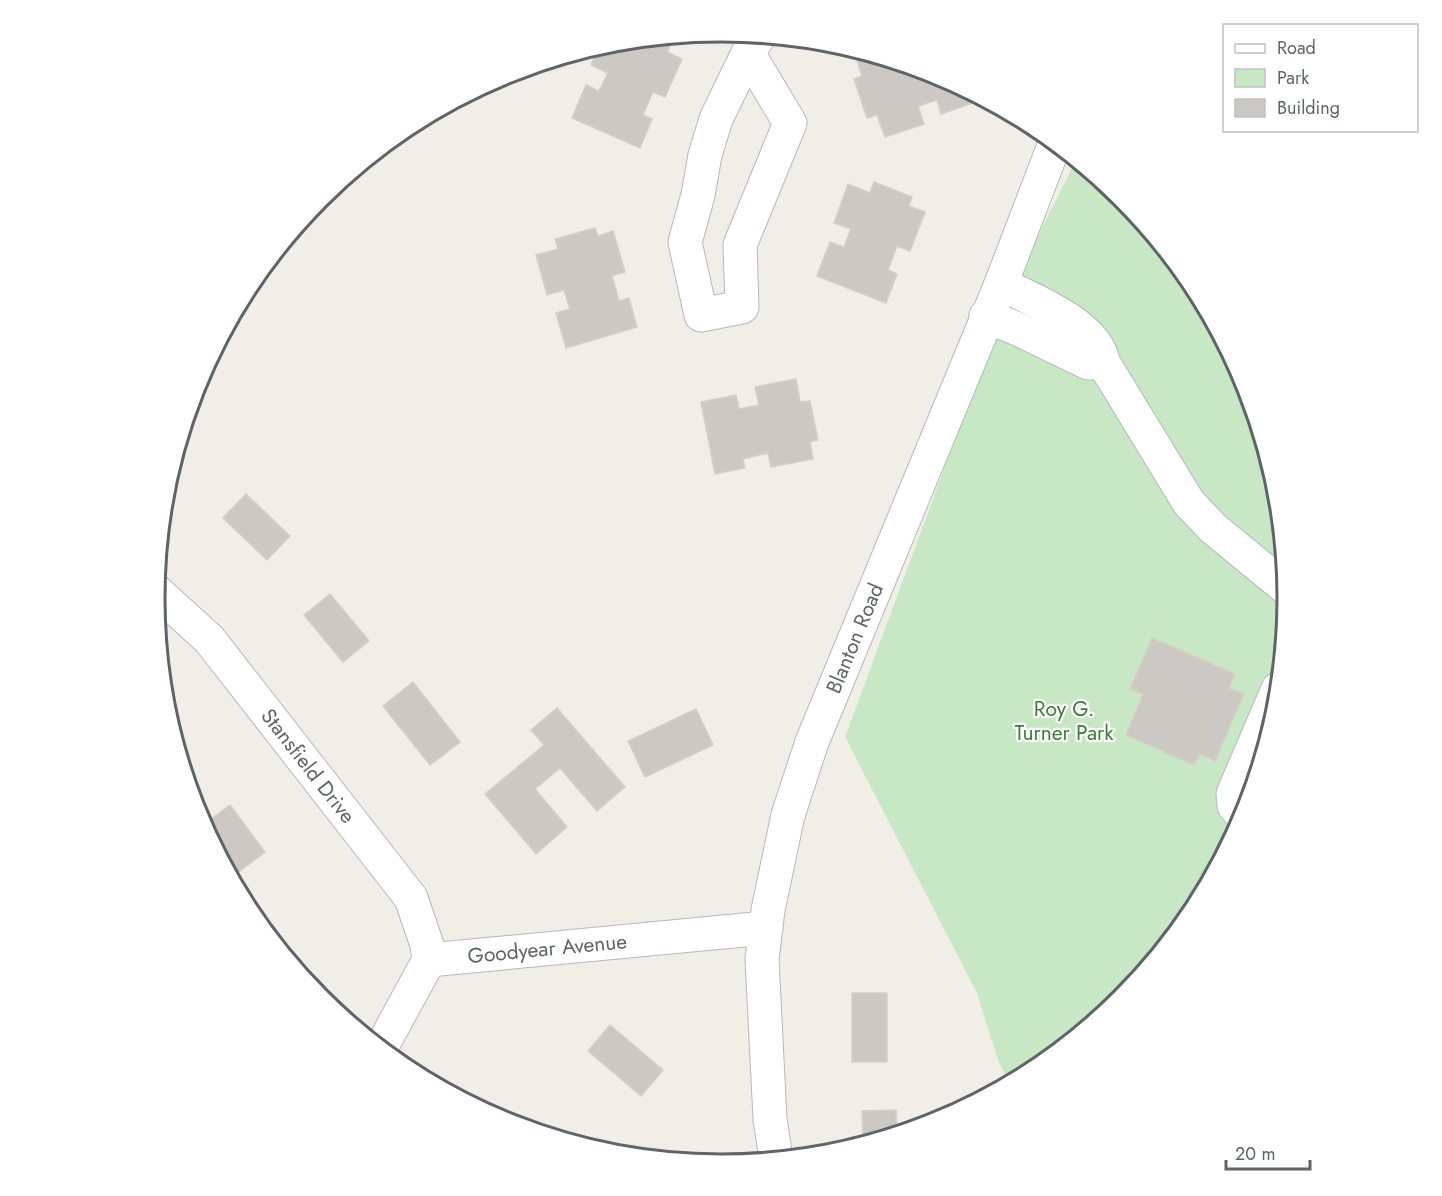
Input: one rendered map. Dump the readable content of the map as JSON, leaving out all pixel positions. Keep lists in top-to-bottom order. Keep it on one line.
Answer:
{"streets":{"street":["Blanton Road","Stansfield Drive","Goodyear Avenue"]},"crossings":[["Blanton Road","Goodyear Avenue"],["Stansfield Drive","Goodyear Avenue"]],"parks":["Roy G. Turner Park"],"legend":["Road","Park","Building"],"scale_bar":"20 m"}
